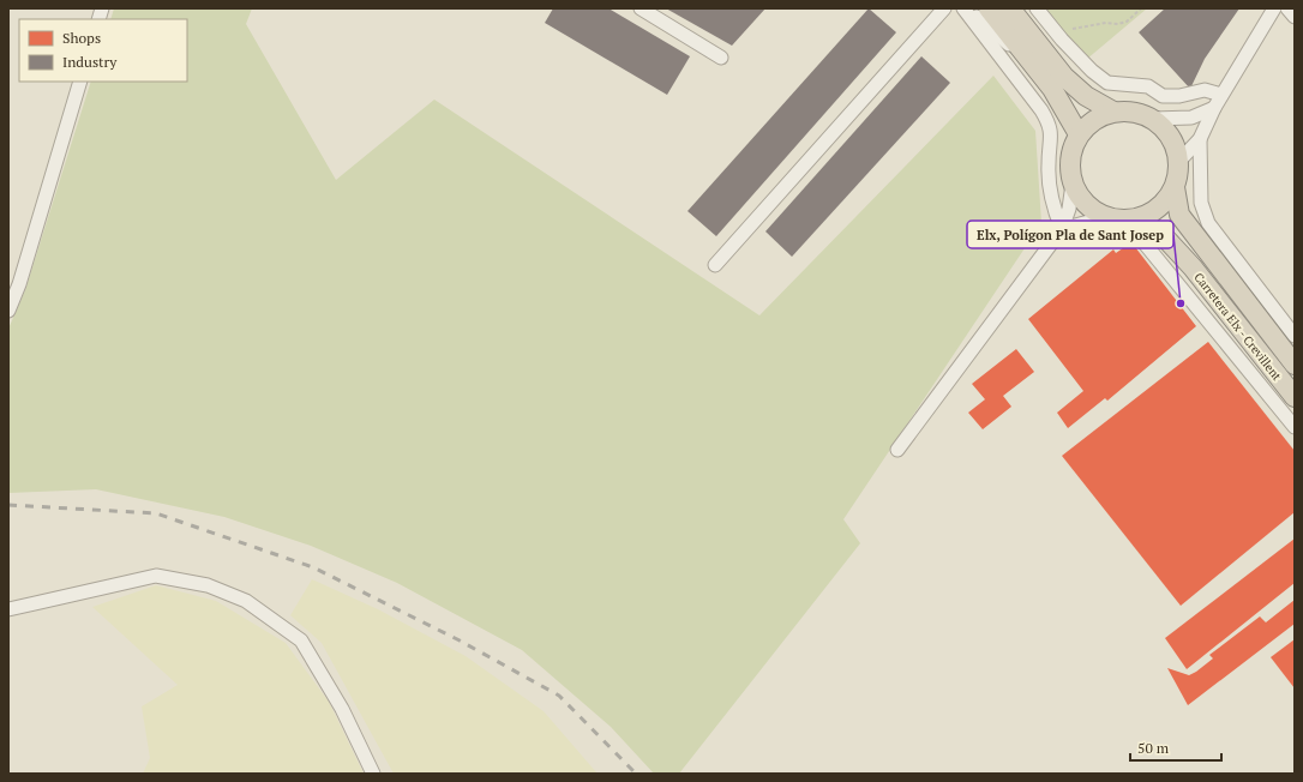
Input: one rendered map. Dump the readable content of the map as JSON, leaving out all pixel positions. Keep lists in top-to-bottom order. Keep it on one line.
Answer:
{"streets":{"highway":["Carretera Elx - Crevillent"]},"places":["Elx, Polígon Pla de Sant Josep"],"legend":["Shops","Industry"],"scale_bar":"50 m"}
